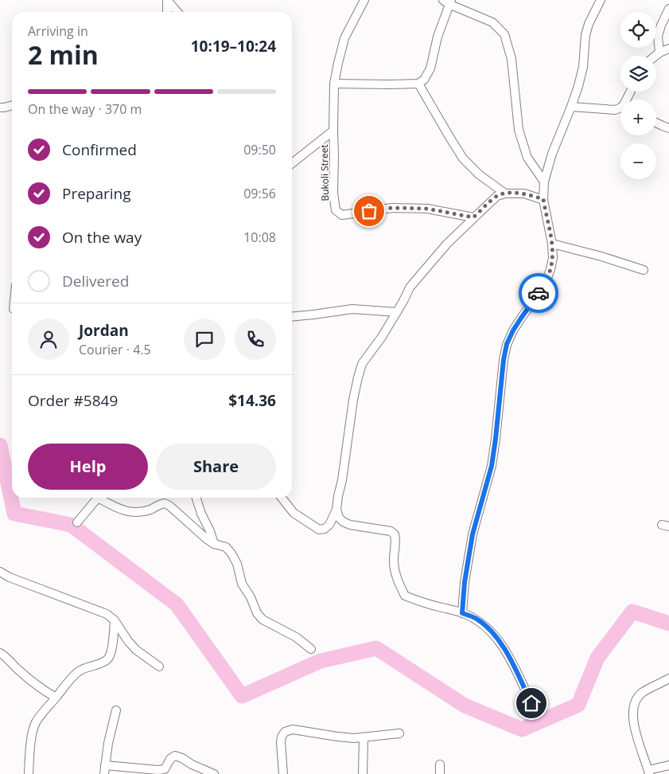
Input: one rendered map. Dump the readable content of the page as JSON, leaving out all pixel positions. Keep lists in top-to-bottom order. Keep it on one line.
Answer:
{"streets":{"street":["Bukoli Street"]},"page":{"map_buttons":["+","−"],"heading":["2 min","Arriving in","10:19–10:24"],"panel":["Jordan","Courier · 4.5","Order #5849","$14.36"],"bar":"On the way · 370 m","list":[["Confirmed","09:50"],["Preparing","09:56"],["On the way","10:08"],"Delivered"],"buttons":["Help","Share"]}}
